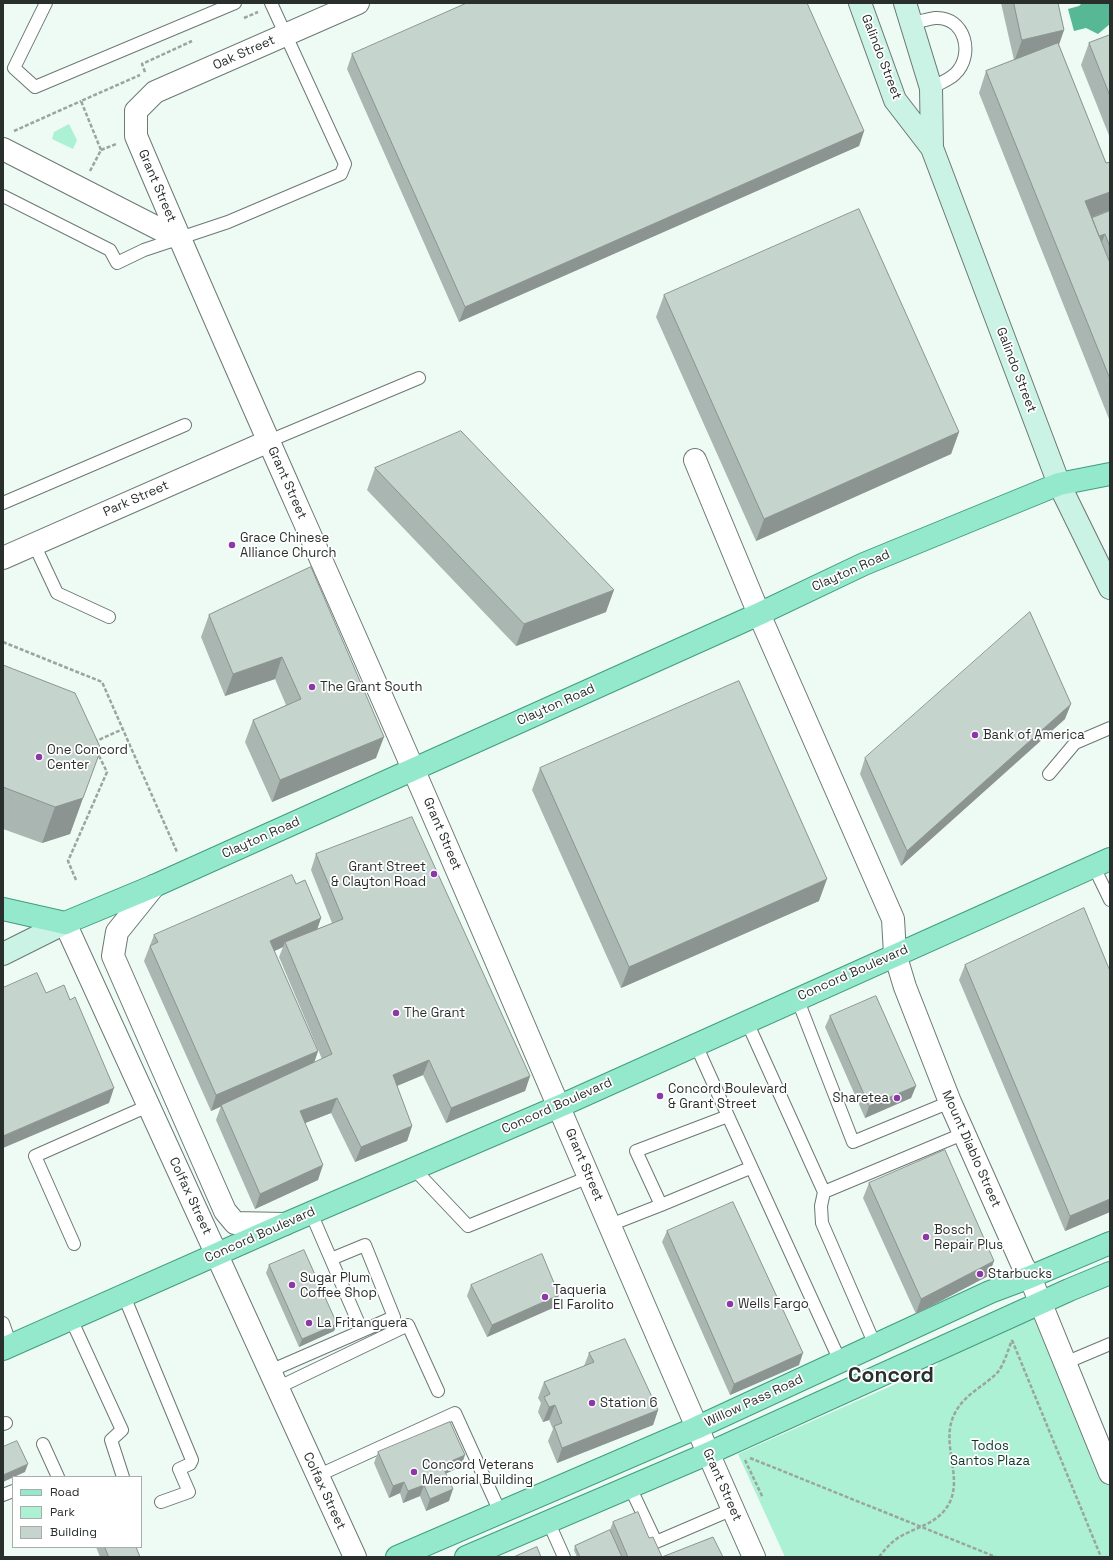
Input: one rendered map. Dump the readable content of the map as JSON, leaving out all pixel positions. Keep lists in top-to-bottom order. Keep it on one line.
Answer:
{"streets":{"main road":["Galindo Street","Clayton Road","Concord Boulevard","Willow Pass Road"],"street":["Oak Street","Grant Street","Park Street","Mount Diablo Street","Colfax Street"]},"crossings":[["Oak Street","Grant Street"],["Galindo Street","Clayton Road"],["Grant Street","Park Street"],["Grant Street","Clayton Road"],["Grant Street","Concord Boulevard"],["Grant Street","Willow Pass Road"],["Clayton Road","Mount Diablo Street"],["Clayton Road","Colfax Street"],["Concord Boulevard","Mount Diablo Street"],["Concord Boulevard","Colfax Street"],["Mount Diablo Street","Willow Pass Road"]],"districts":["Concord"],"parks":["Todos Santos Plaza"],"places":["Grace Chinese Alliance Church","The Grant South","Bank of America","One Concord Center","Grant Street & Clayton Road","The Grant","Concord Boulevard & Grant Street","Sharetea","Bosch Repair Plus","Starbucks","Sugar Plum Coffee Shop","Taqueria El Farolito","Wells Fargo","La Fritanguera","Station 6","Concord Veterans Memorial Building"],"legend":["Road","Park","Building"]}
